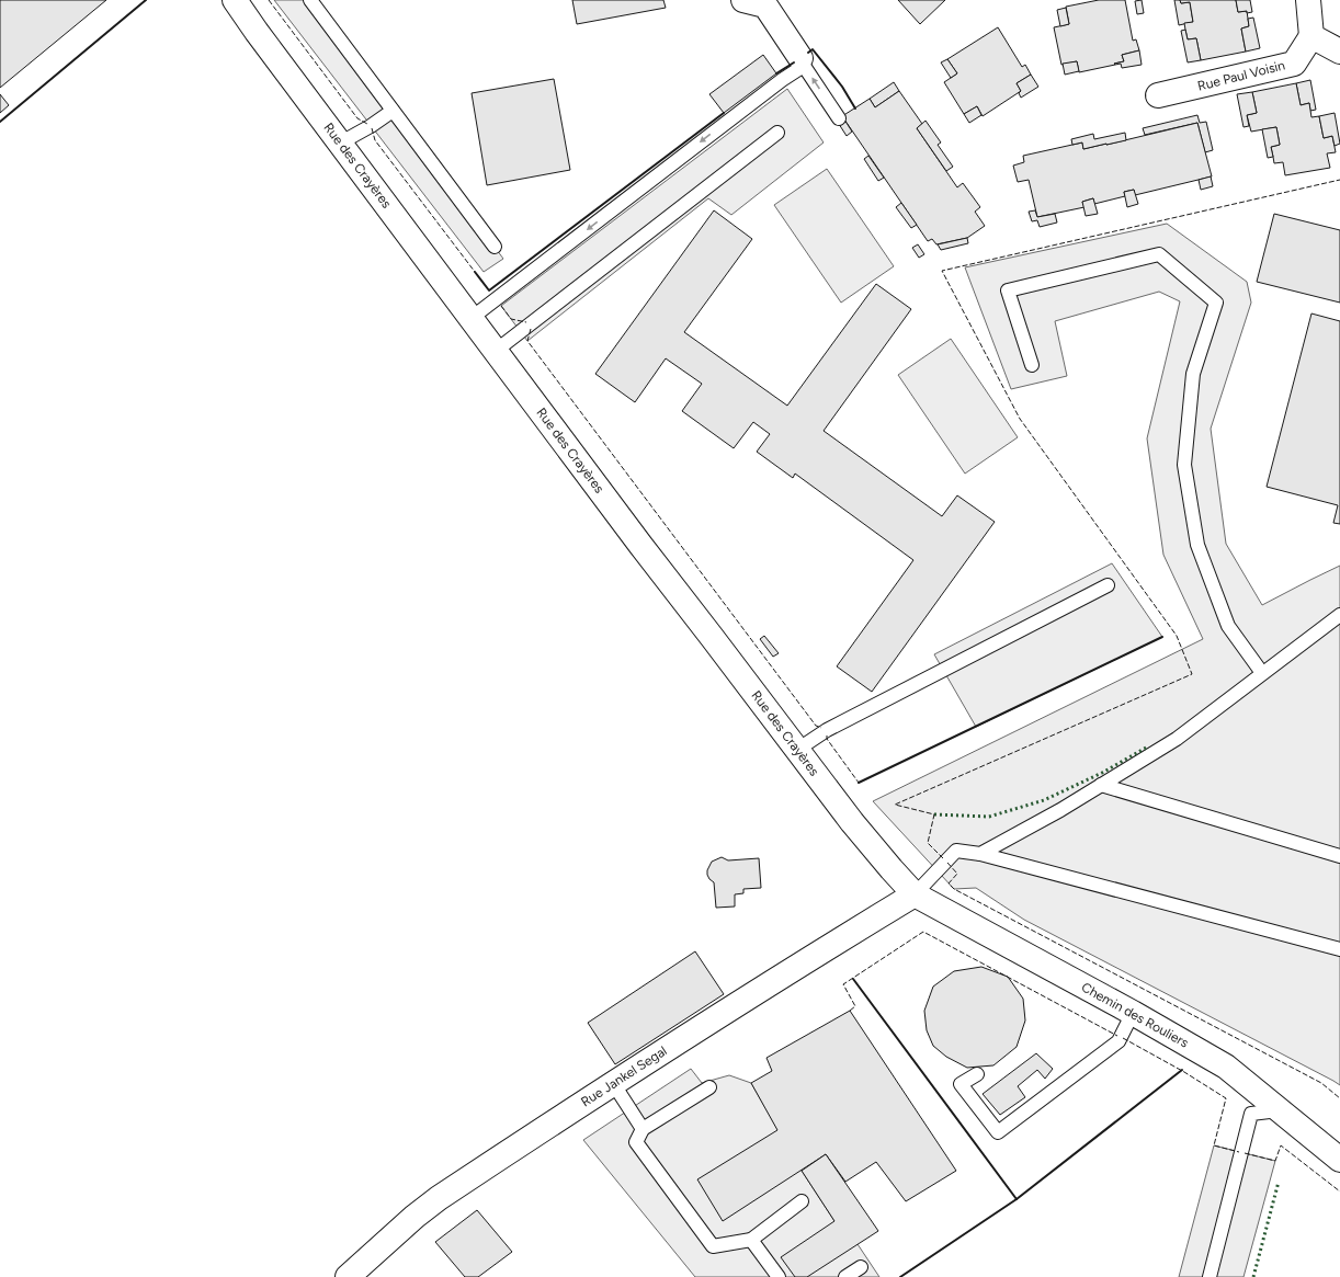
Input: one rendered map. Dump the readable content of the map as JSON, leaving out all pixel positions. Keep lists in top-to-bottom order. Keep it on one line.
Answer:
{"streets":{"street":["Rue Paul Voisin","Rue des Crayères","Chemin des Rouliers","Rue Jankel Segal"]},"crossings":[["Rue des Crayères","Chemin des Rouliers"],["Rue des Crayères","Rue Jankel Segal"],["Chemin des Rouliers","Rue Jankel Segal"]]}
